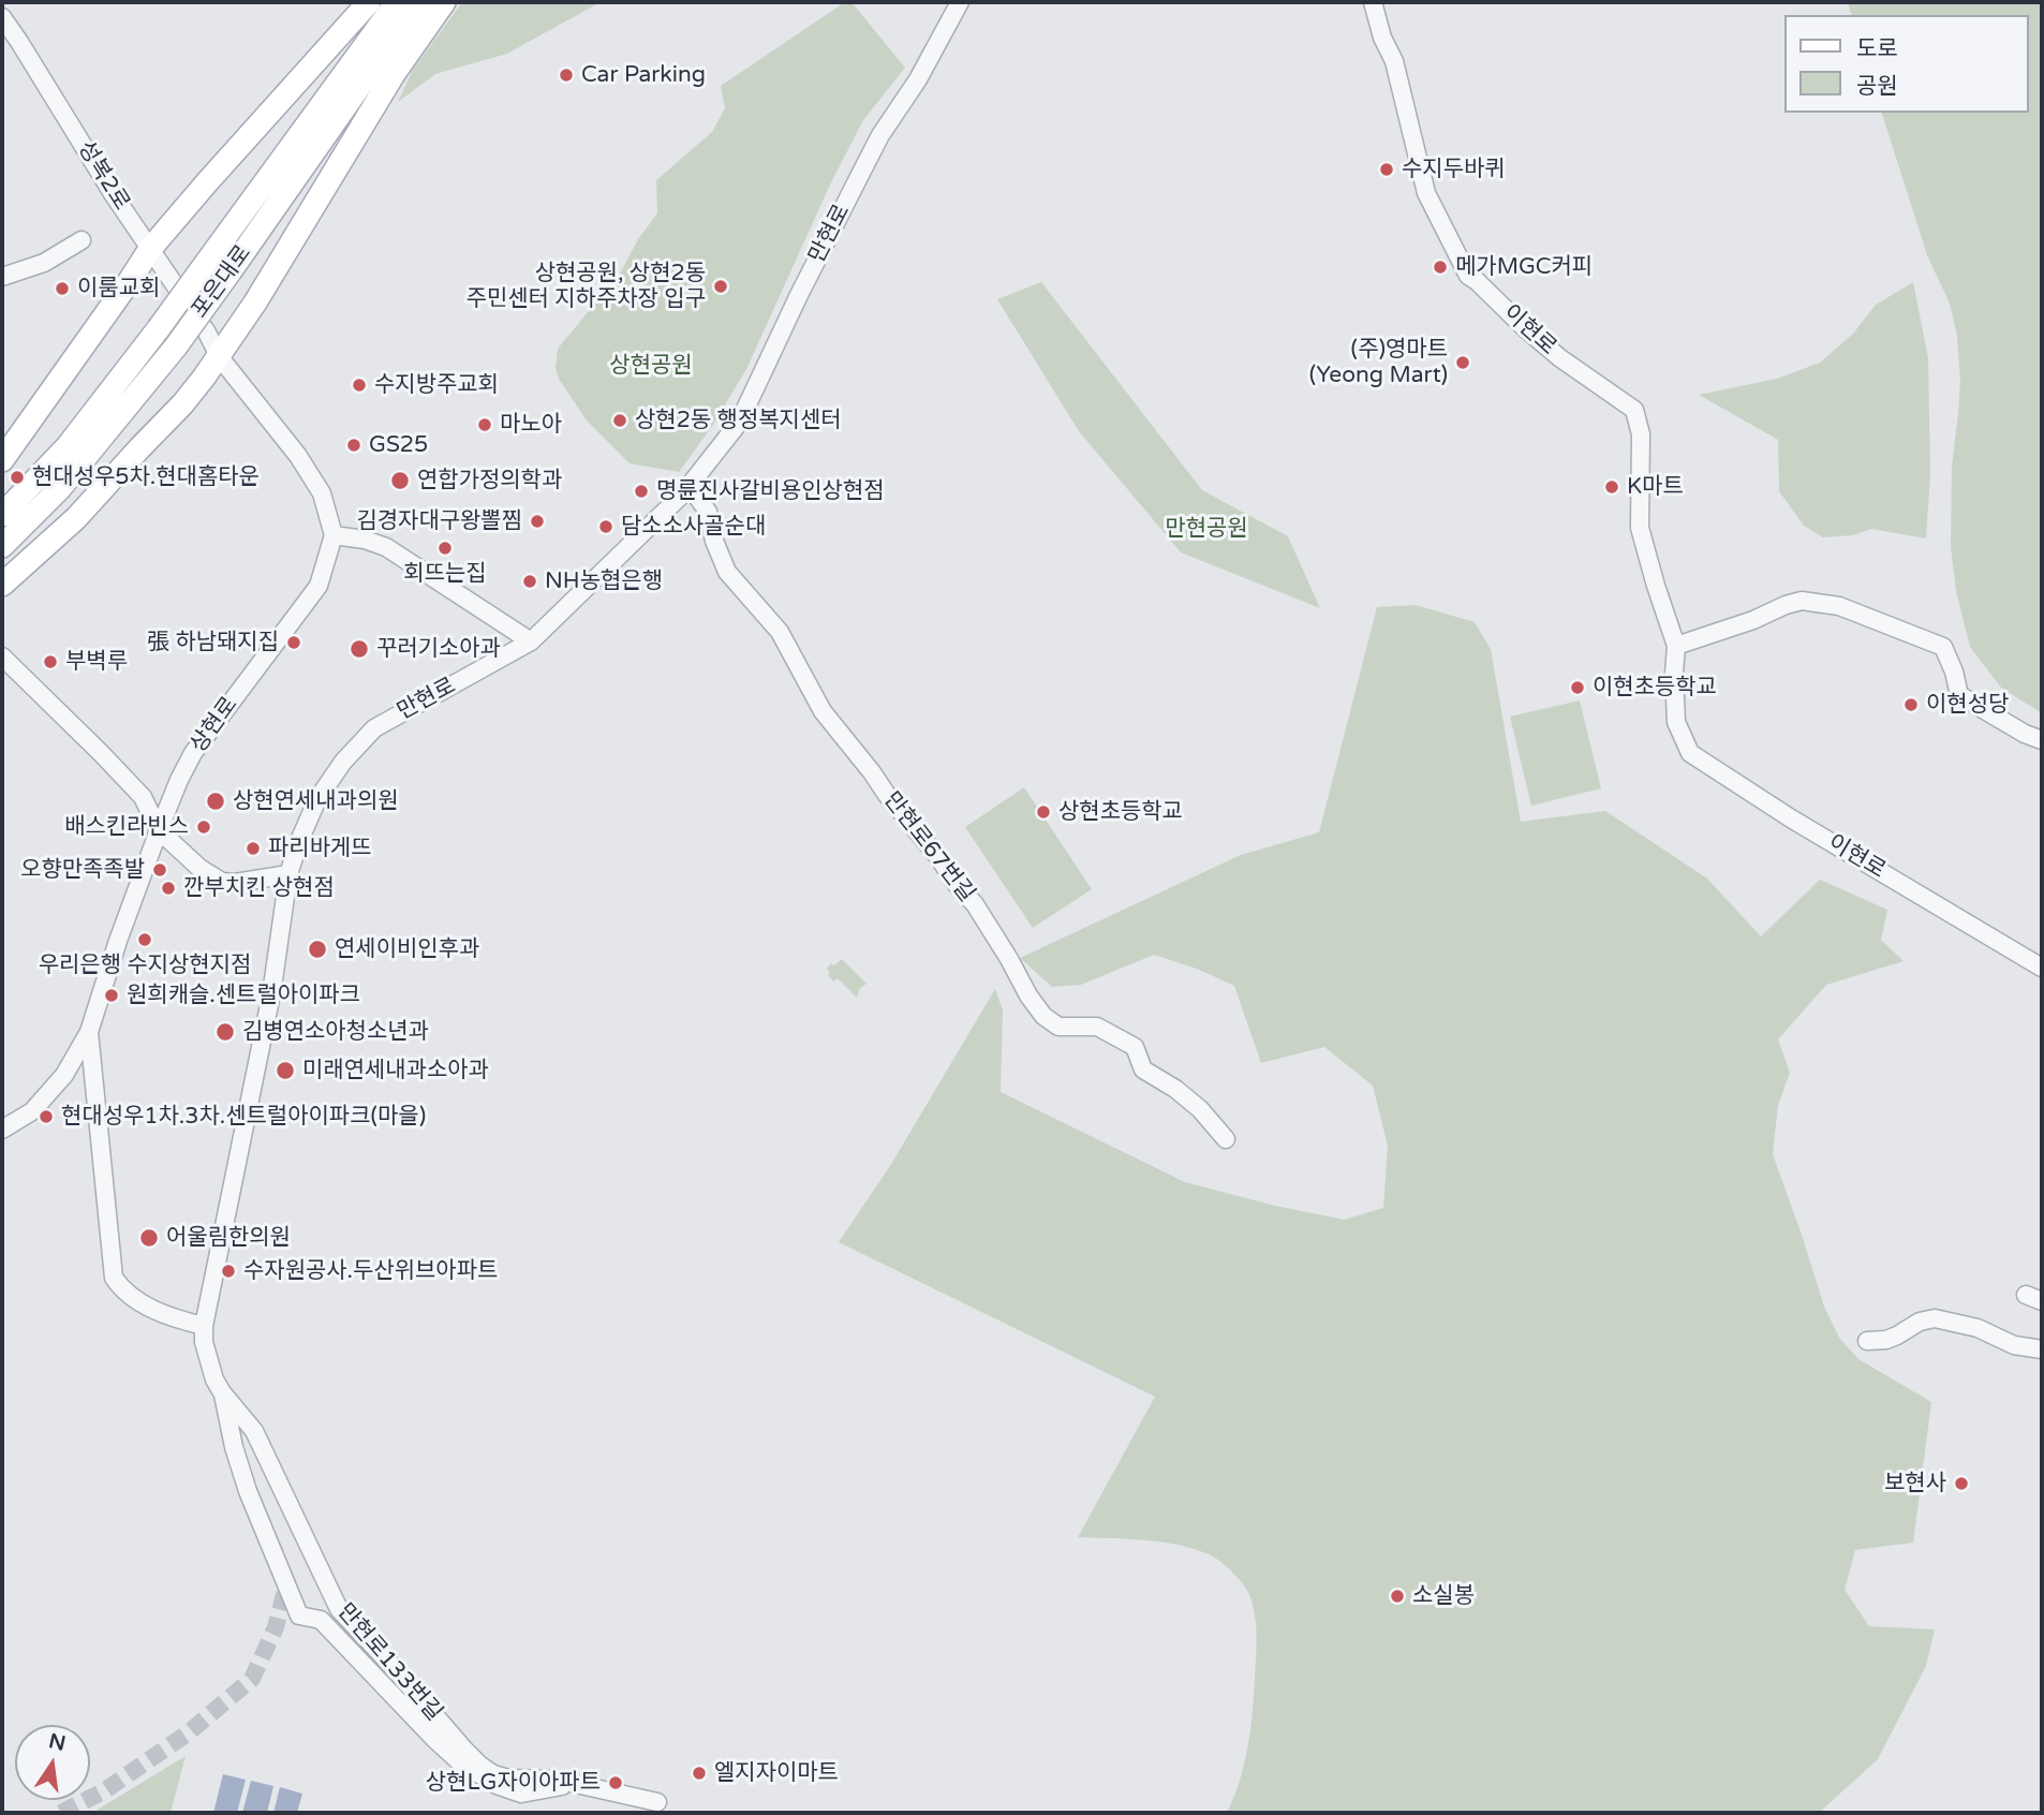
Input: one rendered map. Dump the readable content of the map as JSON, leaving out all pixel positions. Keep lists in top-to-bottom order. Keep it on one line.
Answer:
{"streets":{"main road":["포은대로"],"street":["성복2로","만현로","이현로","상현로","만현로67번길","만현로133번길"]},"crossings":[["만현로","만현로67번길"],["만현로","만현로133번길"]],"parks":["상현공원","만현공원"],"places":["Car Parking","수지두바퀴","메가MGC커피","상현공원, 상현2동 주민센터 지하주차장 입구","이룸교회","(주)영마트 (Yeong Mart)","수지방주교회","상현2동 행정복지센터","마노아","GS25","현대성우5차.현대홈타운","연합가정의학과","K마트","명륜진사갈비용인상현점","김경자대구왕뽈찜","담소소사골순대","회뜨는집","NH농협은행","張 하남돼지집","꾸러기소아과","부벽루","이현초등학교","이현성당","상현연세내과의원","상현초등학교","배스킨라빈스","파리바게뜨","오향만족족발","깐부치킨 상현점","우리은행 수지상현지점","연세이비인후과","원희캐슬.센트럴아이파크","김병연소아청소년과","미래연세내과소아과","현대성우1차.3차.센트럴아이파크(마을)","어울림한의원","수자원공사.두산위브아파트","보현사","소실봉","엘지자이마트","상현LG자이아파트"],"legend":["도로","공원"],"north":"top"}
